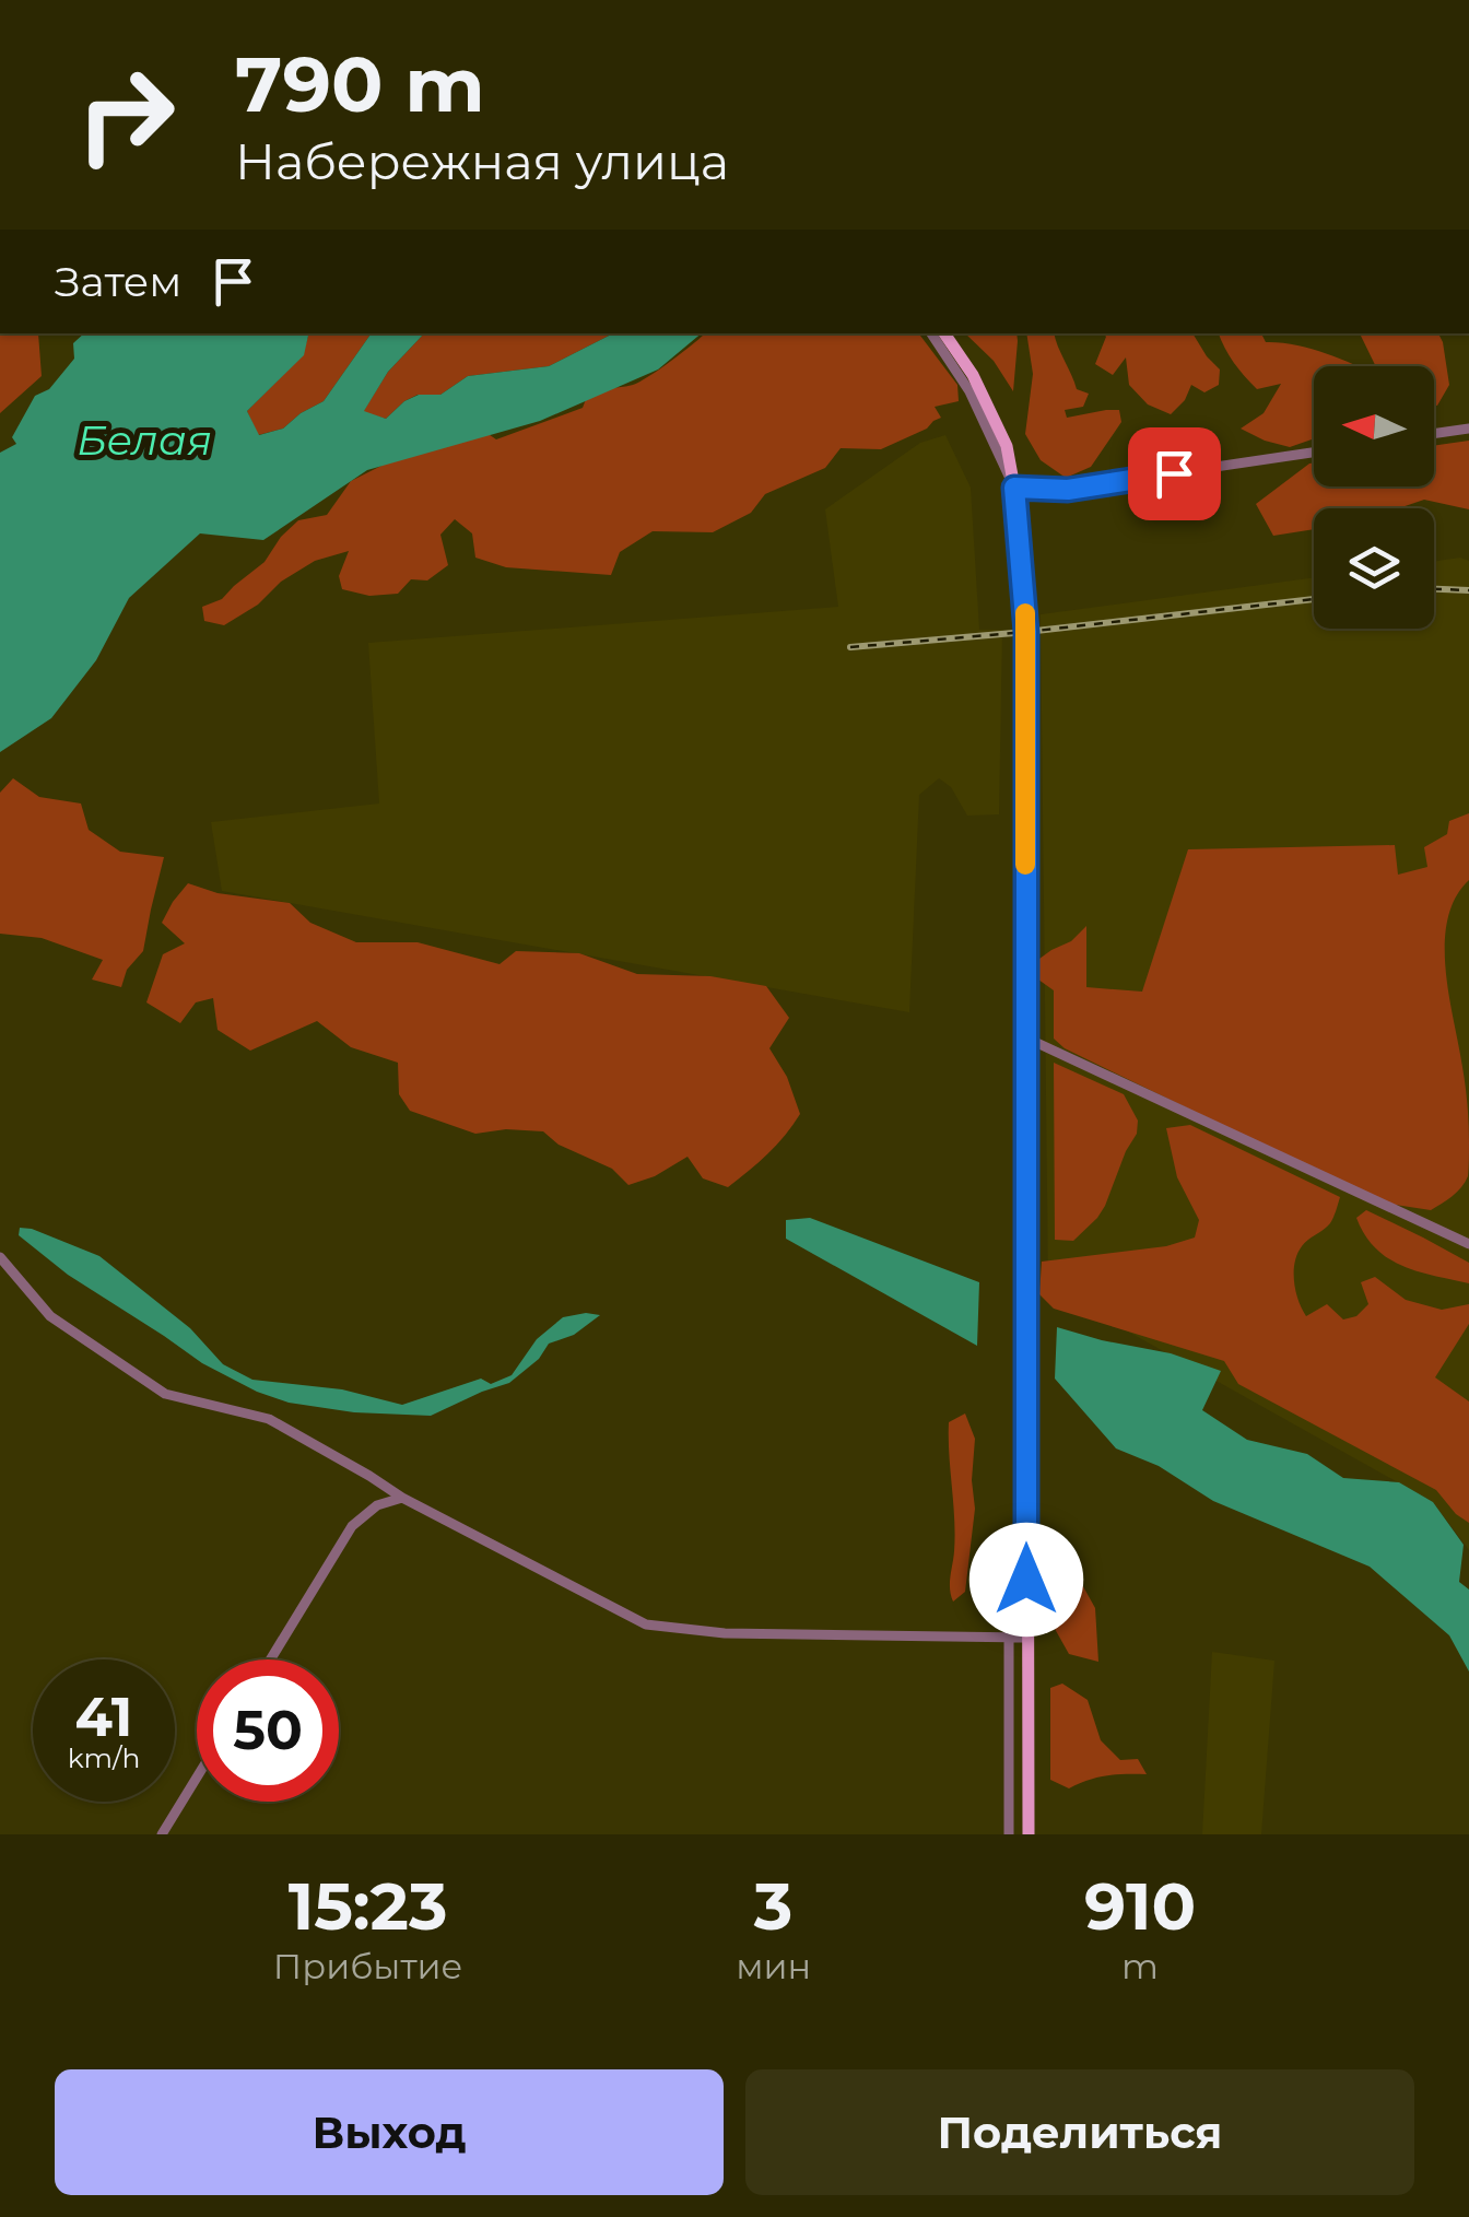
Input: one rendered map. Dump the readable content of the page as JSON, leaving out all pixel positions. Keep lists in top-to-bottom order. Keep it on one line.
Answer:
{"water":["Белая"],"north":"left","page":{"turn":["790 m","Набережная улица"],"then":"Затем","speed":"41 km/h","limit":"50","eta":["15:23","Прибытие","3","мин","910","m"],"buttons":["Выход","Поделиться"]}}
